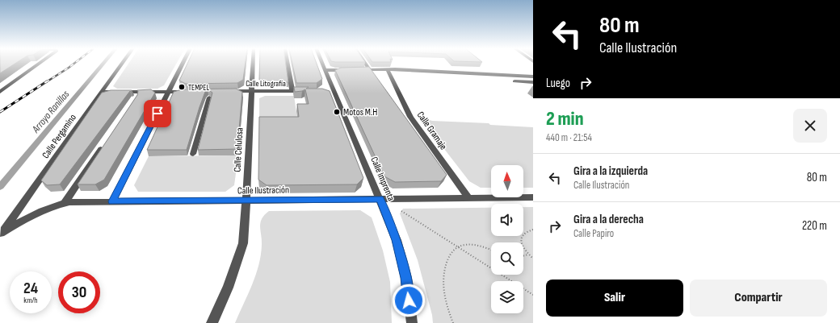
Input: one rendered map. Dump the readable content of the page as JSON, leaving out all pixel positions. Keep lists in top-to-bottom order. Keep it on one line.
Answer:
{"streets":{"street":["Calle Litografía","Calle Gramaje","Calle Pergamino","Calle Celulosa","Calle Imprenta","Calle Ilustración"]},"crossings":[["Calle Litografía","Calle Celulosa"],["Calle Gramaje","Calle Ilustración"],["Calle Pergamino","Calle Ilustración"],["Calle Celulosa","Calle Ilustración"],["Calle Imprenta","Calle Ilustración"]],"water":["Arroyo Ranillas"],"places":["TEMPEL","Motos M.H"],"north":"top","page":{"turn":["80 m","Calle Ilustración"],"then":"Luego","heading":["2 min","440 m · 21:54"],"list":[{"name":"Gira a la izquierda","note":"Calle Ilustración","value":"80 m"},{"name":"Gira a la derecha","note":"Calle Papiro","value":"220 m"}],"speed":"24 km/h","limit":"30","buttons":["Salir","Compartir"]}}
